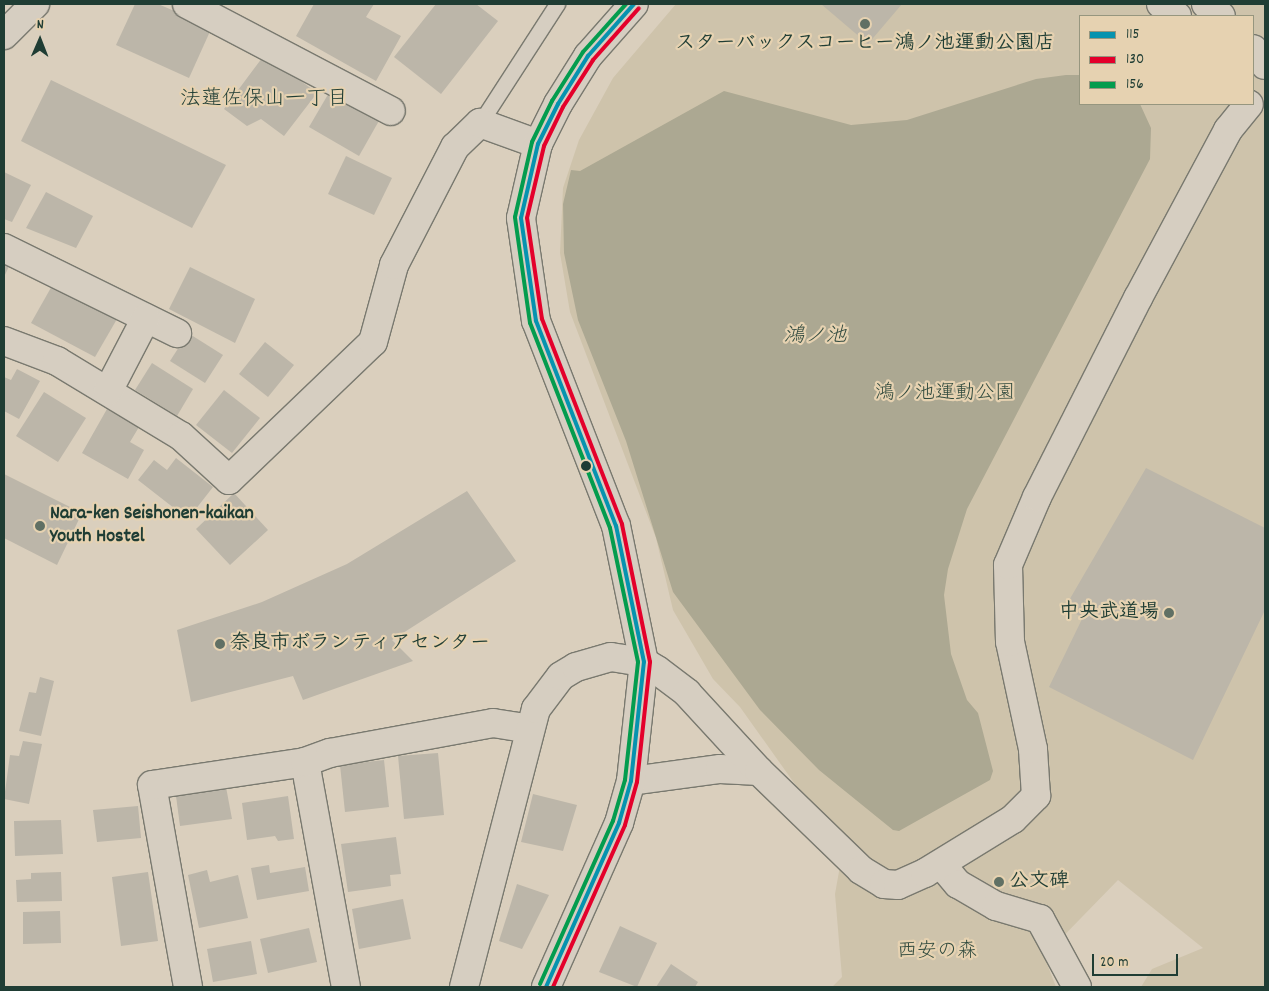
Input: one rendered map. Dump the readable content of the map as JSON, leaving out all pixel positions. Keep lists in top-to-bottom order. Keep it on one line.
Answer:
{"districts":["法蓮佐保山一丁目"],"water":["鴻ノ池"],"parks":["鴻ノ池運動公園","西安の森"],"places":["スターバックスコーヒー鴻ノ池運動公園店","Nara-ken Seishonen-kaikan Youth Hostel","中央武道場","奈良市ボランティアセンター","公文碑"],"lines":["transit line 115","transit line 156","transit line 130"],"legend":["115","130","156"],"scale_bar":"20 m","north":"top"}
